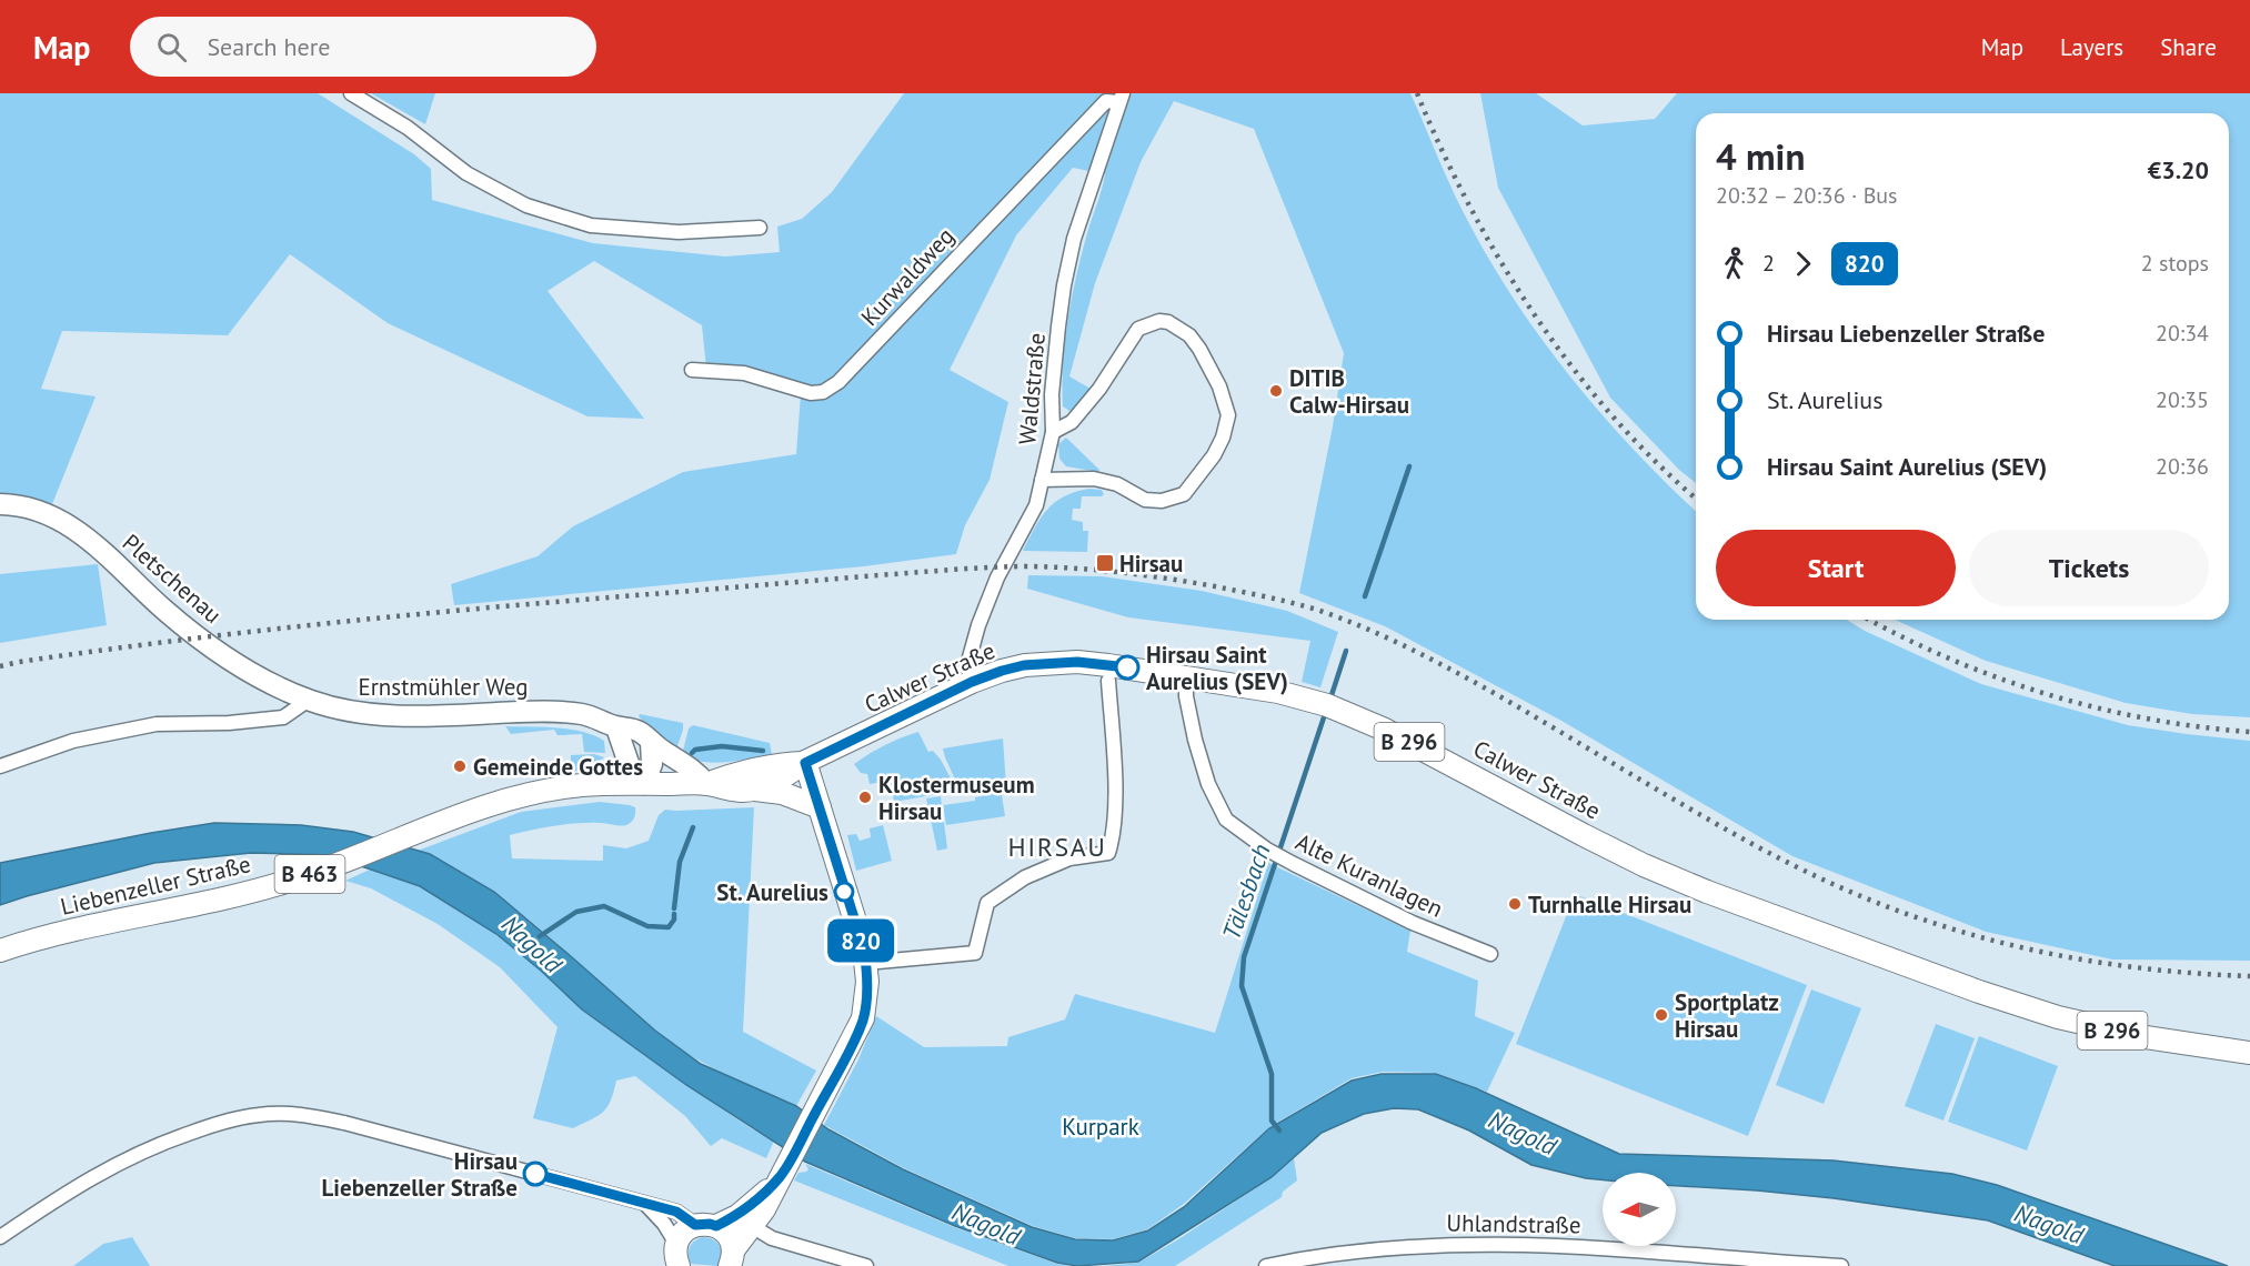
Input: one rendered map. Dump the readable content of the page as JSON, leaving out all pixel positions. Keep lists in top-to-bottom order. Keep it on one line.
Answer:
{"streets":{"main road":["Pletschenau","Calwer Straße","Ernstmühler Weg","B 296","B 463","Liebenzeller Straße"],"street":["Kurwaldweg","Waldstraße","Alte Kuranlagen","Uhlandstraße"]},"crossings":[["Kurwaldweg","Waldstraße"],["Waldstraße","Calwer Straße"],["Pletschenau","Ernstmühler Weg"],["Calwer Straße","Alte Kuranlagen"],["Calwer Straße","Liebenzeller Straße"],["Ernstmühler Weg","Liebenzeller Straße"]],"districts":["HIRSAU"],"water":["Tälesbach","Nagold"],"parks":["Kurpark"],"places":{"other":["DITIB Calw-Hirsau","Hirsau Saint Aurelius (SEV)","Gemeinde Gottes","Klostermuseum Hirsau","St. Aurelius","Turnhalle Hirsau","Sportplatz Hirsau","Hirsau Liebenzeller Straße"],"transit":["Hirsau"]},"lines":["bus line 820"],"north":"left","page":{"header":"Map","search":"Search here","nav":["Map","Layers","Share"],"on_map":"820","heading":["4 min","20:32 – 20:36 · Bus","€3.20"],"legs":["2","820","2 stops"],"list":[{"name":"Hirsau Liebenzeller Straße","value":"20:34"},{"name":"St. Aurelius","value":"20:35"},{"name":"Hirsau Saint Aurelius (SEV)","value":"20:36"}],"buttons":["Start","Tickets"]}}
